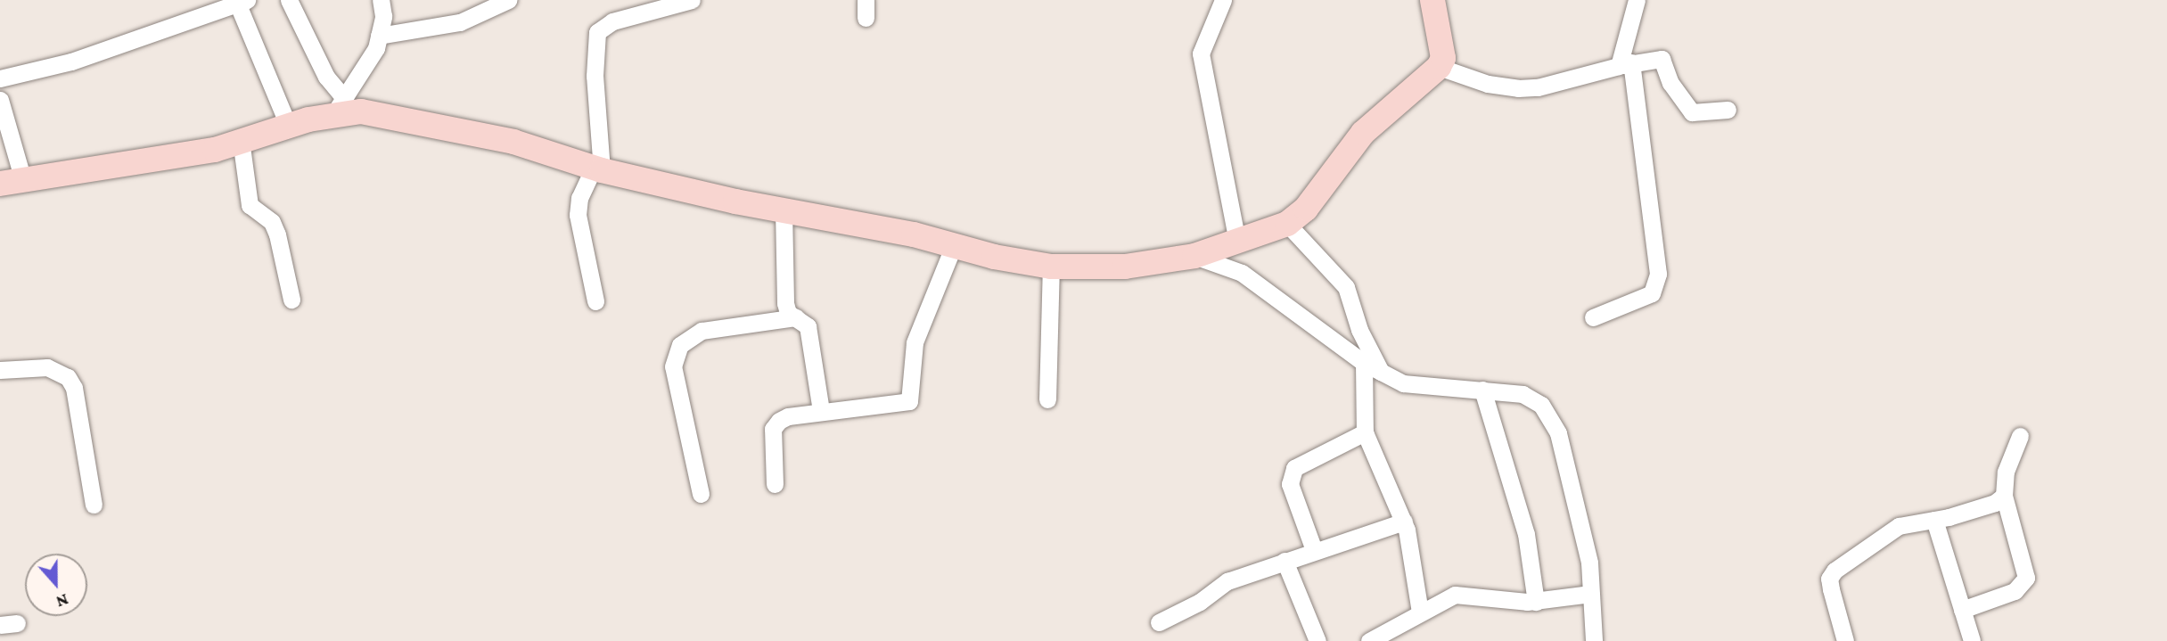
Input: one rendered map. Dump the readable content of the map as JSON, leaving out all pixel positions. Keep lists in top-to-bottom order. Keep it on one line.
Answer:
{"north":"bottom"}
